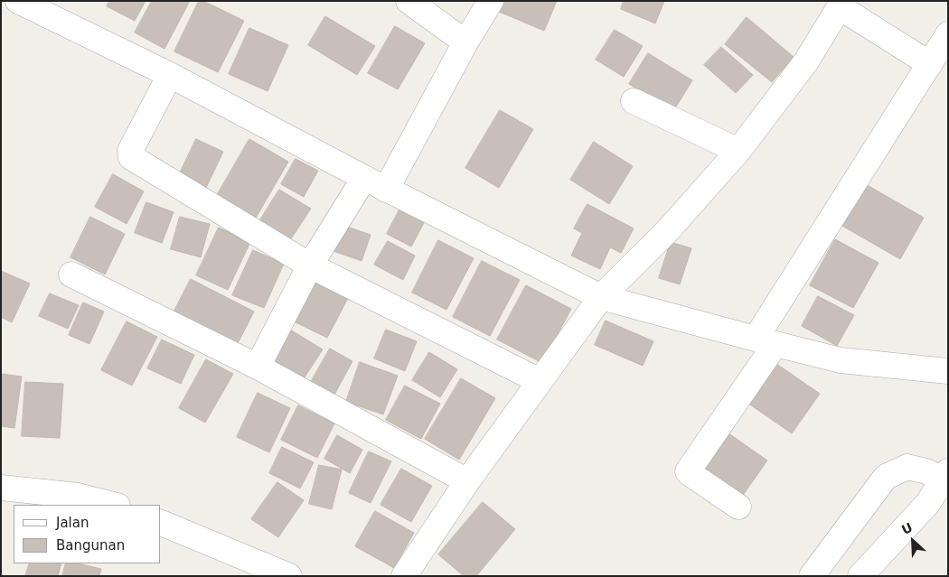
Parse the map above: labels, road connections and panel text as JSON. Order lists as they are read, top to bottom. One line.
{"legend":["Jalan","Bangunan"],"north":"top left"}
